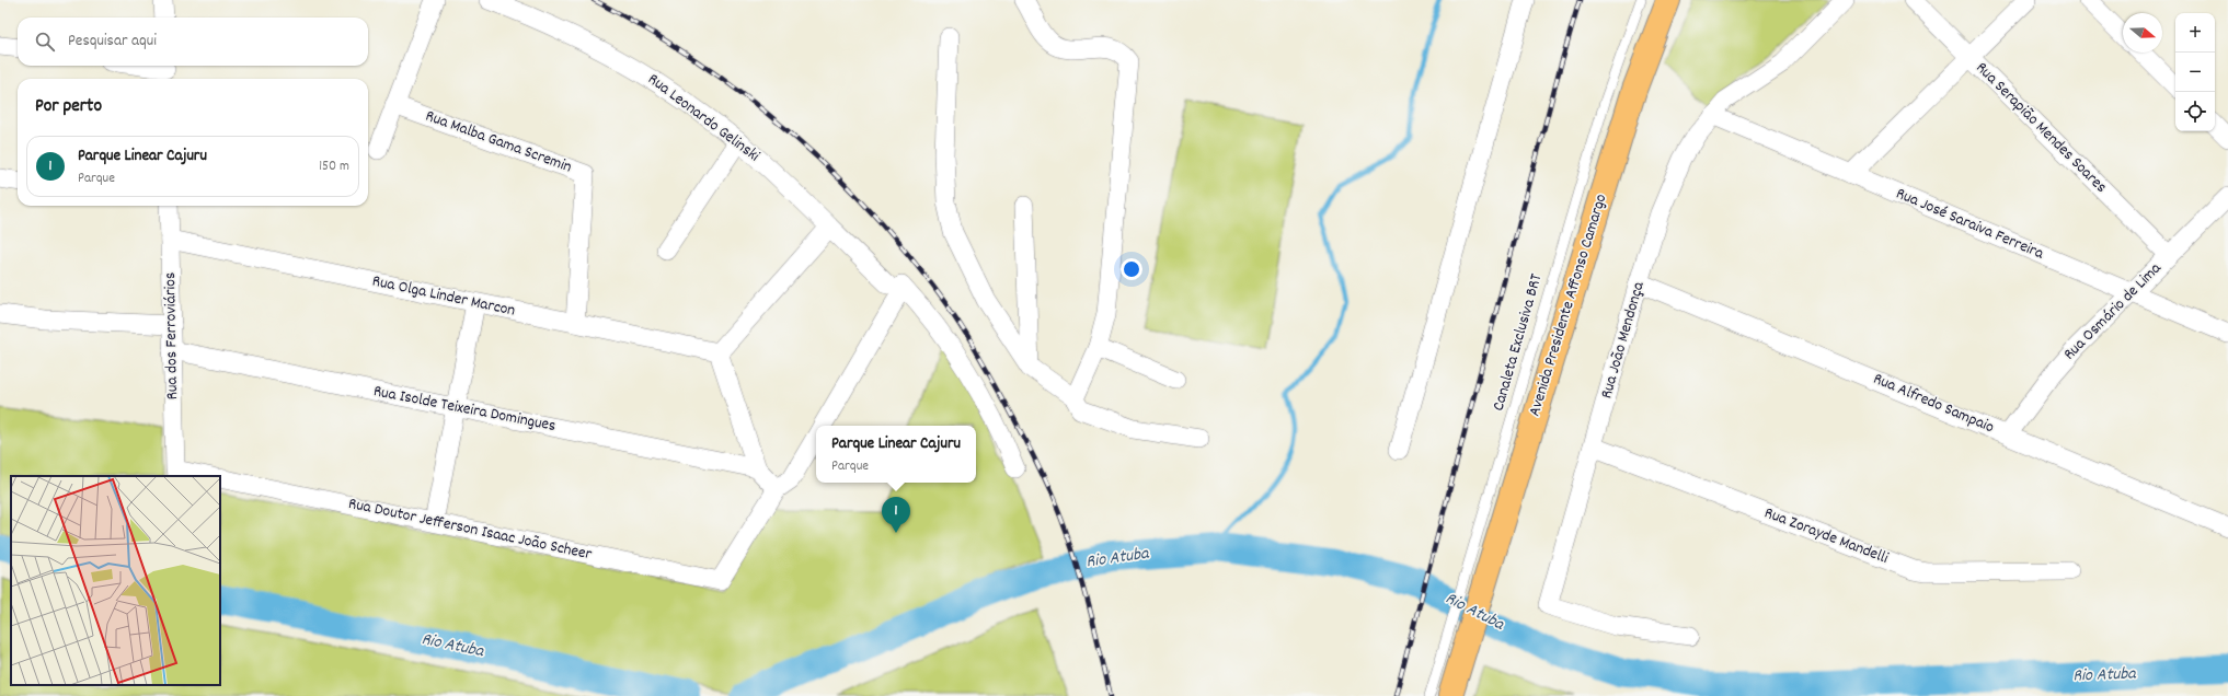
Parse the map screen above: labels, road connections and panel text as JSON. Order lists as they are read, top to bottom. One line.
{"streets":{"main road":["Avenida Presidente Affonso Camargo"],"street":["Rua Leonardo Gelinski","Rua Serapião Mendes Soares","Rua Malba Gama Scremin","Rua José Saraiva Ferreira","Rua Olga Linder Marcon","Rua Osmário de Lima","Rua dos Ferroviários","Rua João Mendonça","Rua Alfredo Sampaio","Rua Isolde Teixeira Domingues","Rua Doutor Jefferson Isaac João Scheer","Rua Zorayde Mandelli"],"lane":["Canaleta Exclusiva BRT"]},"crossings":[["Rua Serapião Mendes Soares","Rua Osmário de Lima"],["Rua Malba Gama Scremin","Rua Olga Linder Marcon"],["Rua José Saraiva Ferreira","Rua Osmário de Lima"],["Rua José Saraiva Ferreira","Rua João Mendonça"],["Rua Olga Linder Marcon","Rua dos Ferroviários"],["Avenida Presidente Affonso Camargo","Canaleta Exclusiva BRT"],["Rua Osmário de Lima","Rua Alfredo Sampaio"],["Rua dos Ferroviários","Rua Isolde Teixeira Domingues"],["Rua João Mendonça","Rua Alfredo Sampaio"],["Rua João Mendonça","Rua Zorayde Mandelli"]],"water":["Rio Atuba"],"north":"right","page":{"map_buttons":["+","−"],"search":"Pesquisar aqui","heading":"Por perto","list":[{"mark":"1","name":"Parque Linear Cajuru","note":"Parque","value":"150 m"}],"popup":["Parque Linear Cajuru","Parque"],"pins":"1"}}
